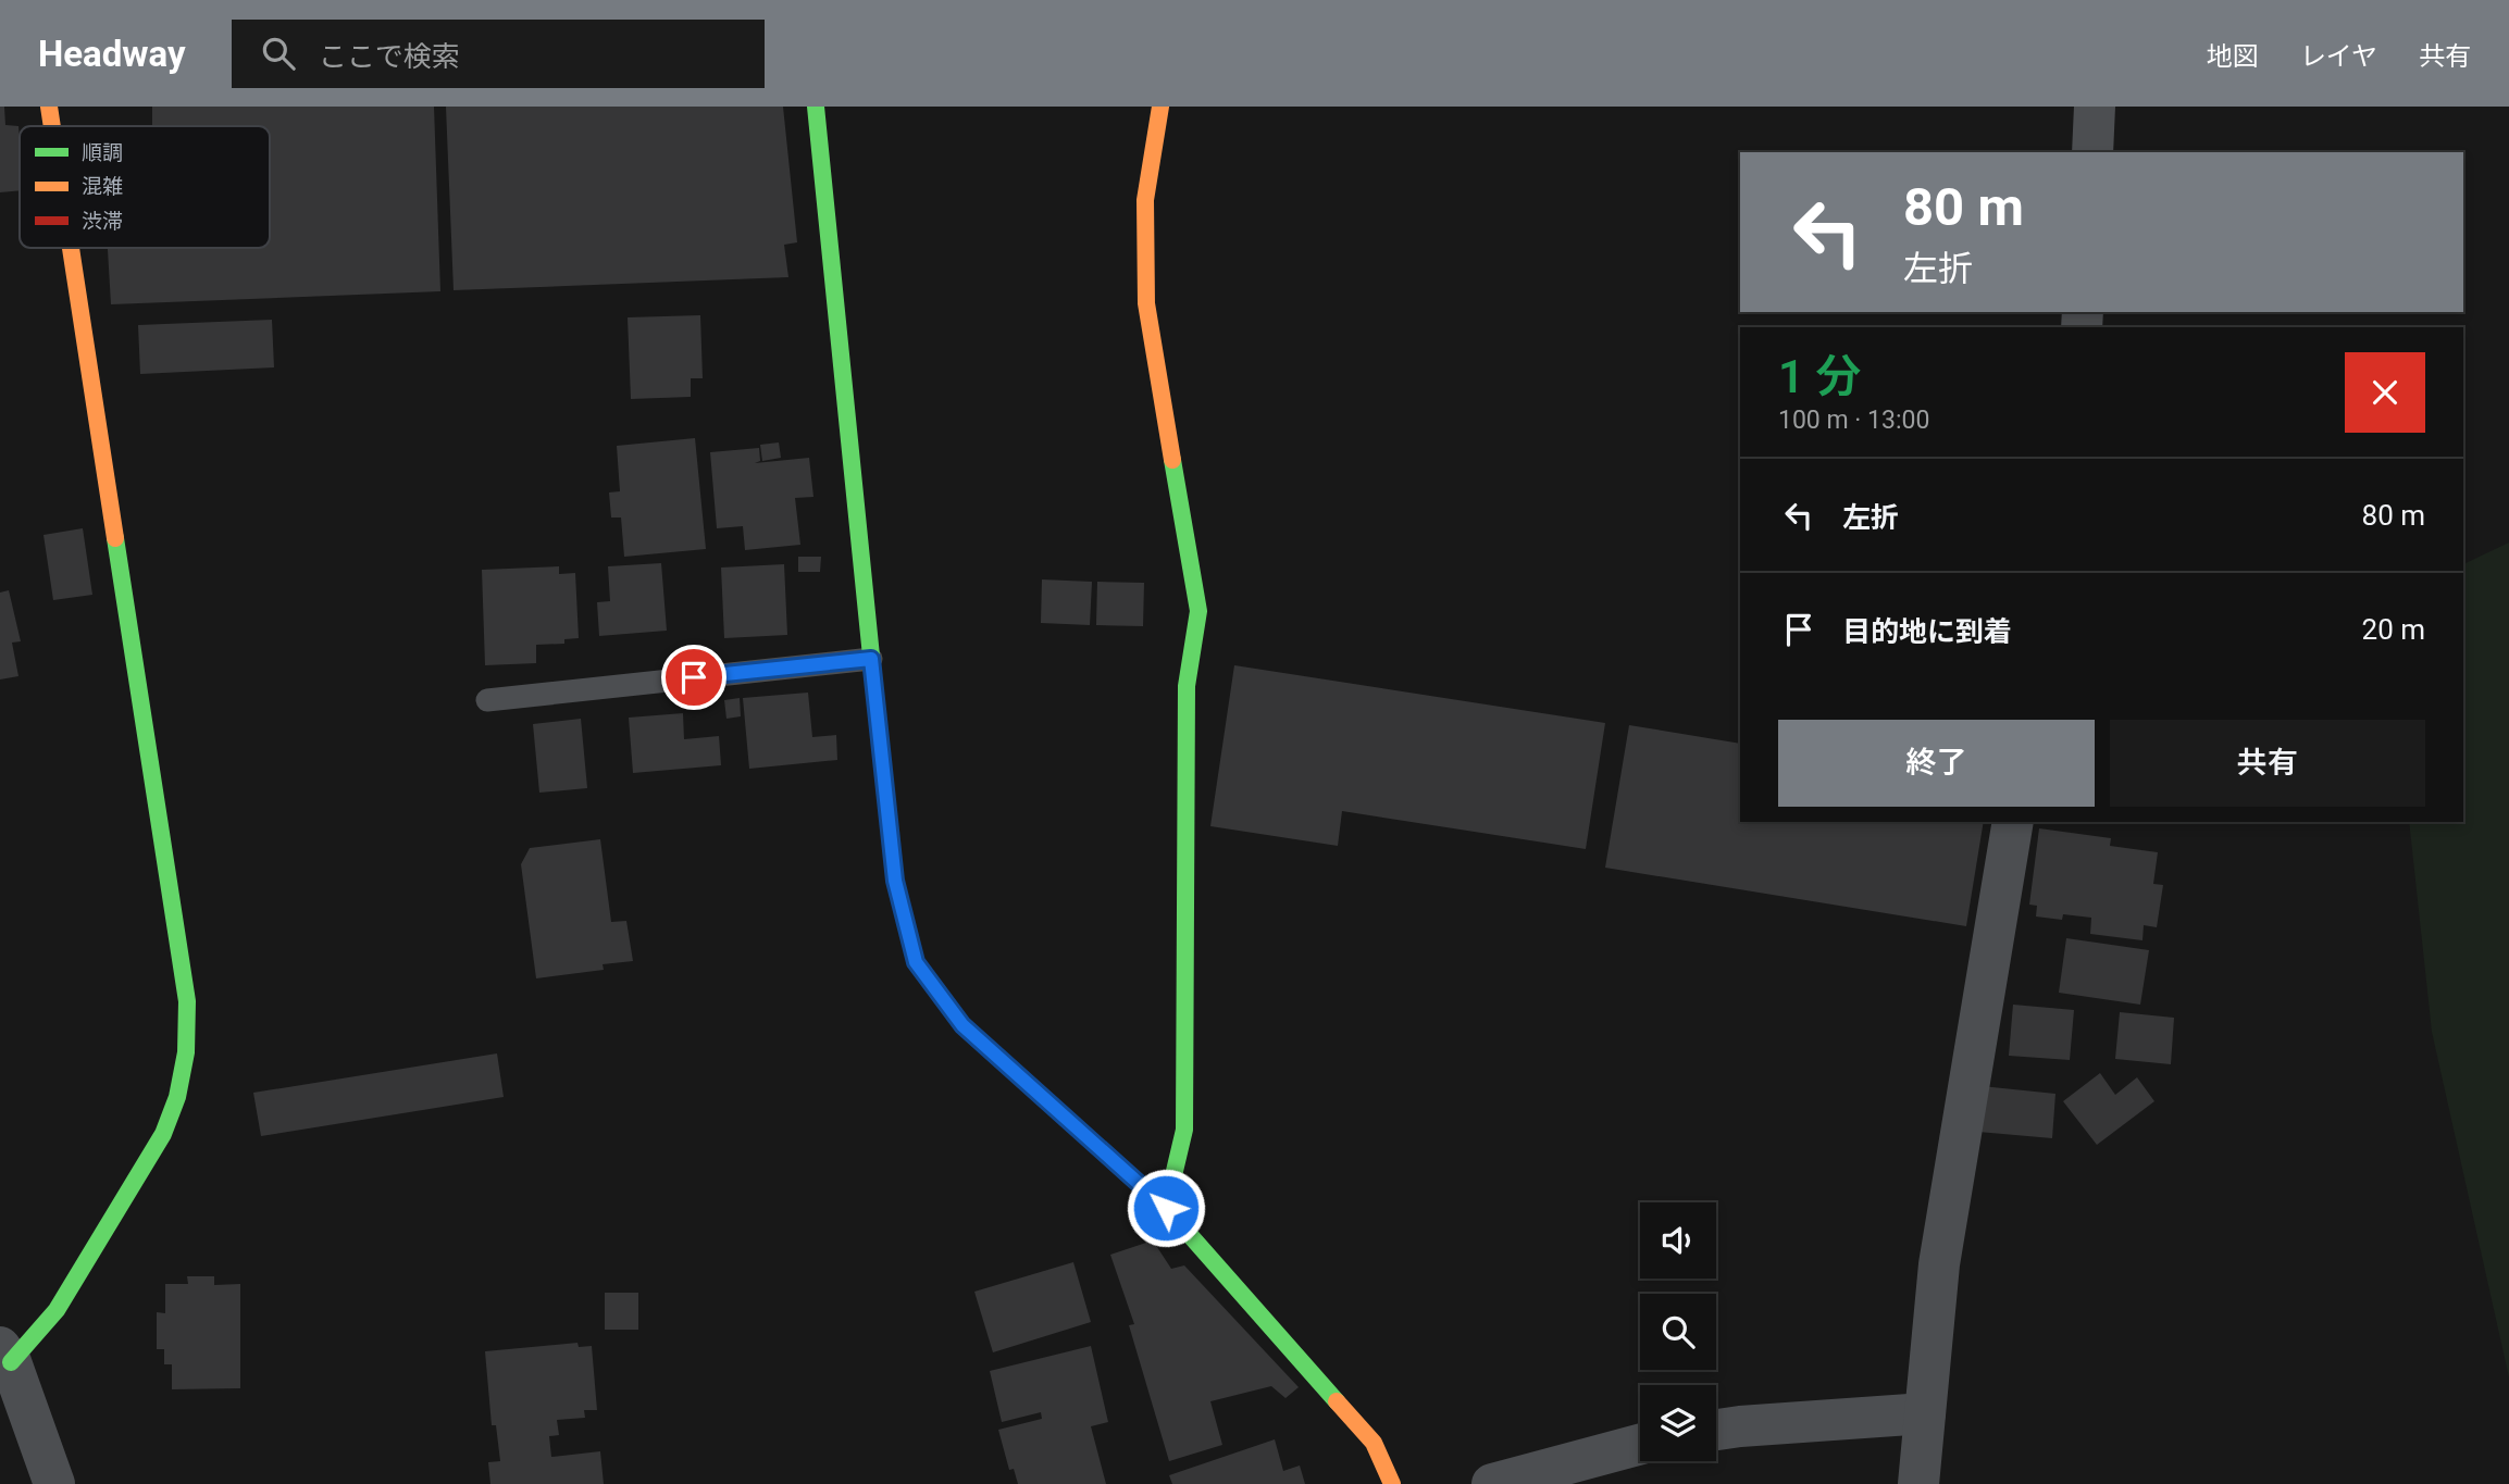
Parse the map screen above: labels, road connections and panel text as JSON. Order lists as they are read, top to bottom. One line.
{"legend":["順調","混雑","渋滞"],"page":{"header":"Headway","search":"ここで検索","nav":["地図","レイヤ","共有"],"turn":["80 m","左折"],"heading":["1 分","100 m · 13:00"],"list":[{"name":"左折","value":"80 m"},{"name":"目的地に到着","value":"20 m"}],"buttons":["終了","共有"]}}
